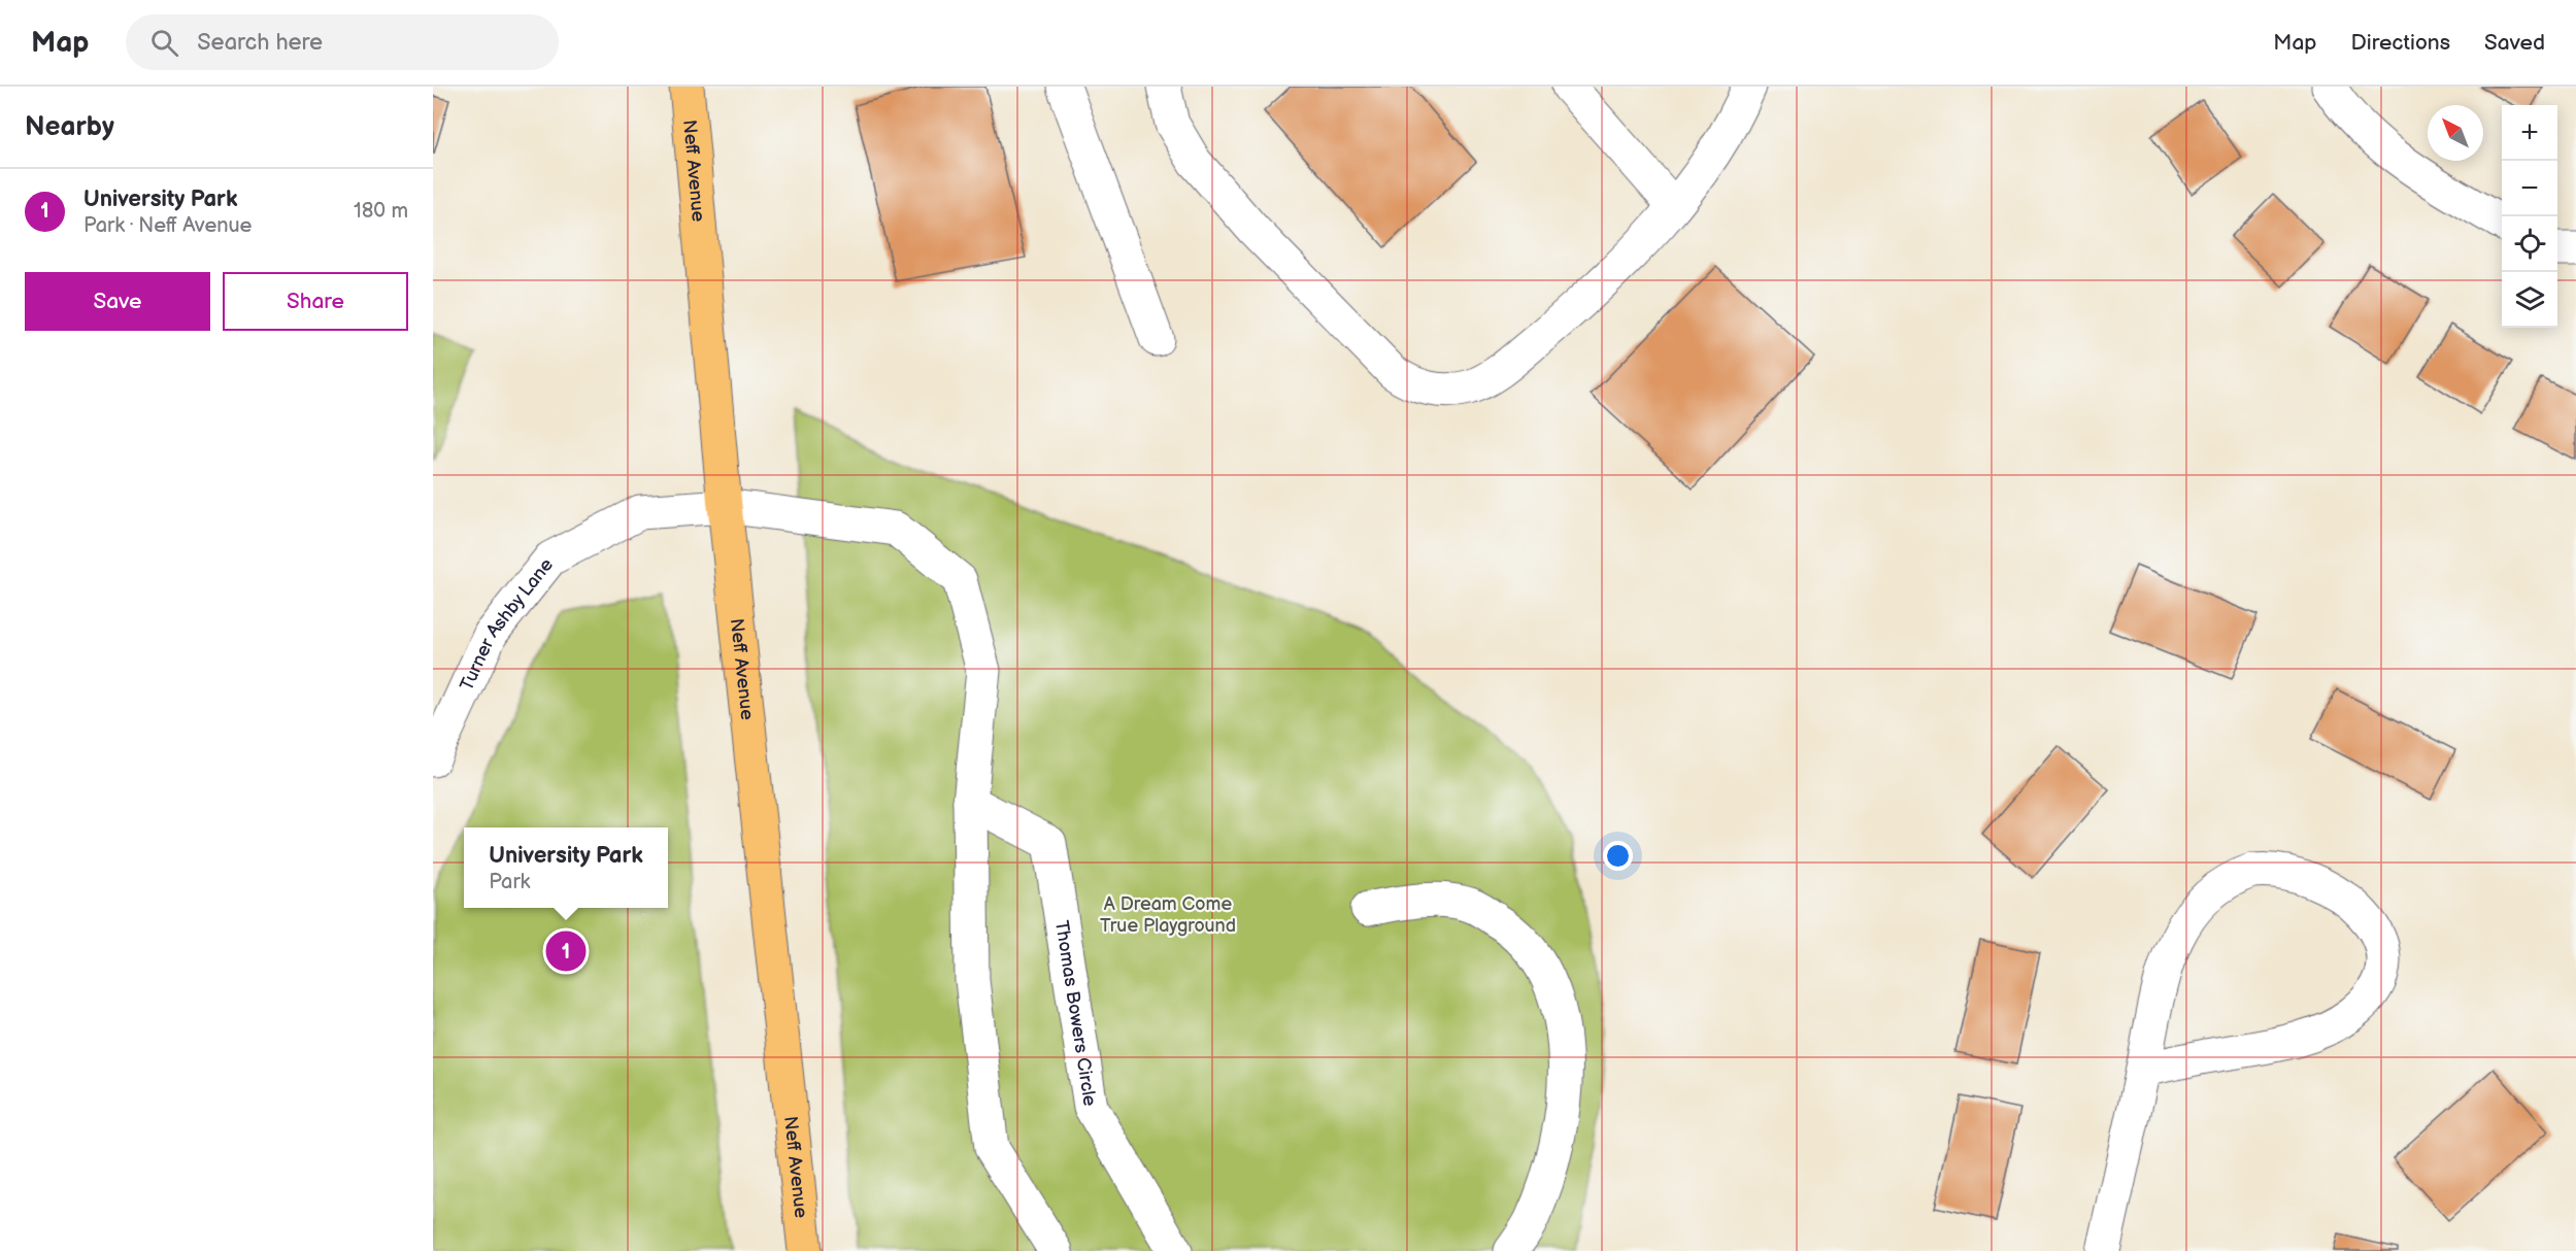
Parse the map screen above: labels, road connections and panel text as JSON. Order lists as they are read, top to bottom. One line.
{"streets":{"main road":["Neff Avenue"],"street":["Turner Ashby Lane","Thomas Bowers Circle"]},"crossings":[["Neff Avenue","Turner Ashby Lane"]],"parks":["A Dream Come True Playground"],"north":"top left","page":{"header":"Map","search":"Search here","nav":["Map","Directions","Saved"],"heading":"Nearby","map_buttons":["+","−"],"list":[{"mark":"1","name":"University Park","note":"Park · Neff Avenue","value":"180 m"}],"buttons":["Save","Share"],"popup":["University Park","Park"],"pins":"1"}}
